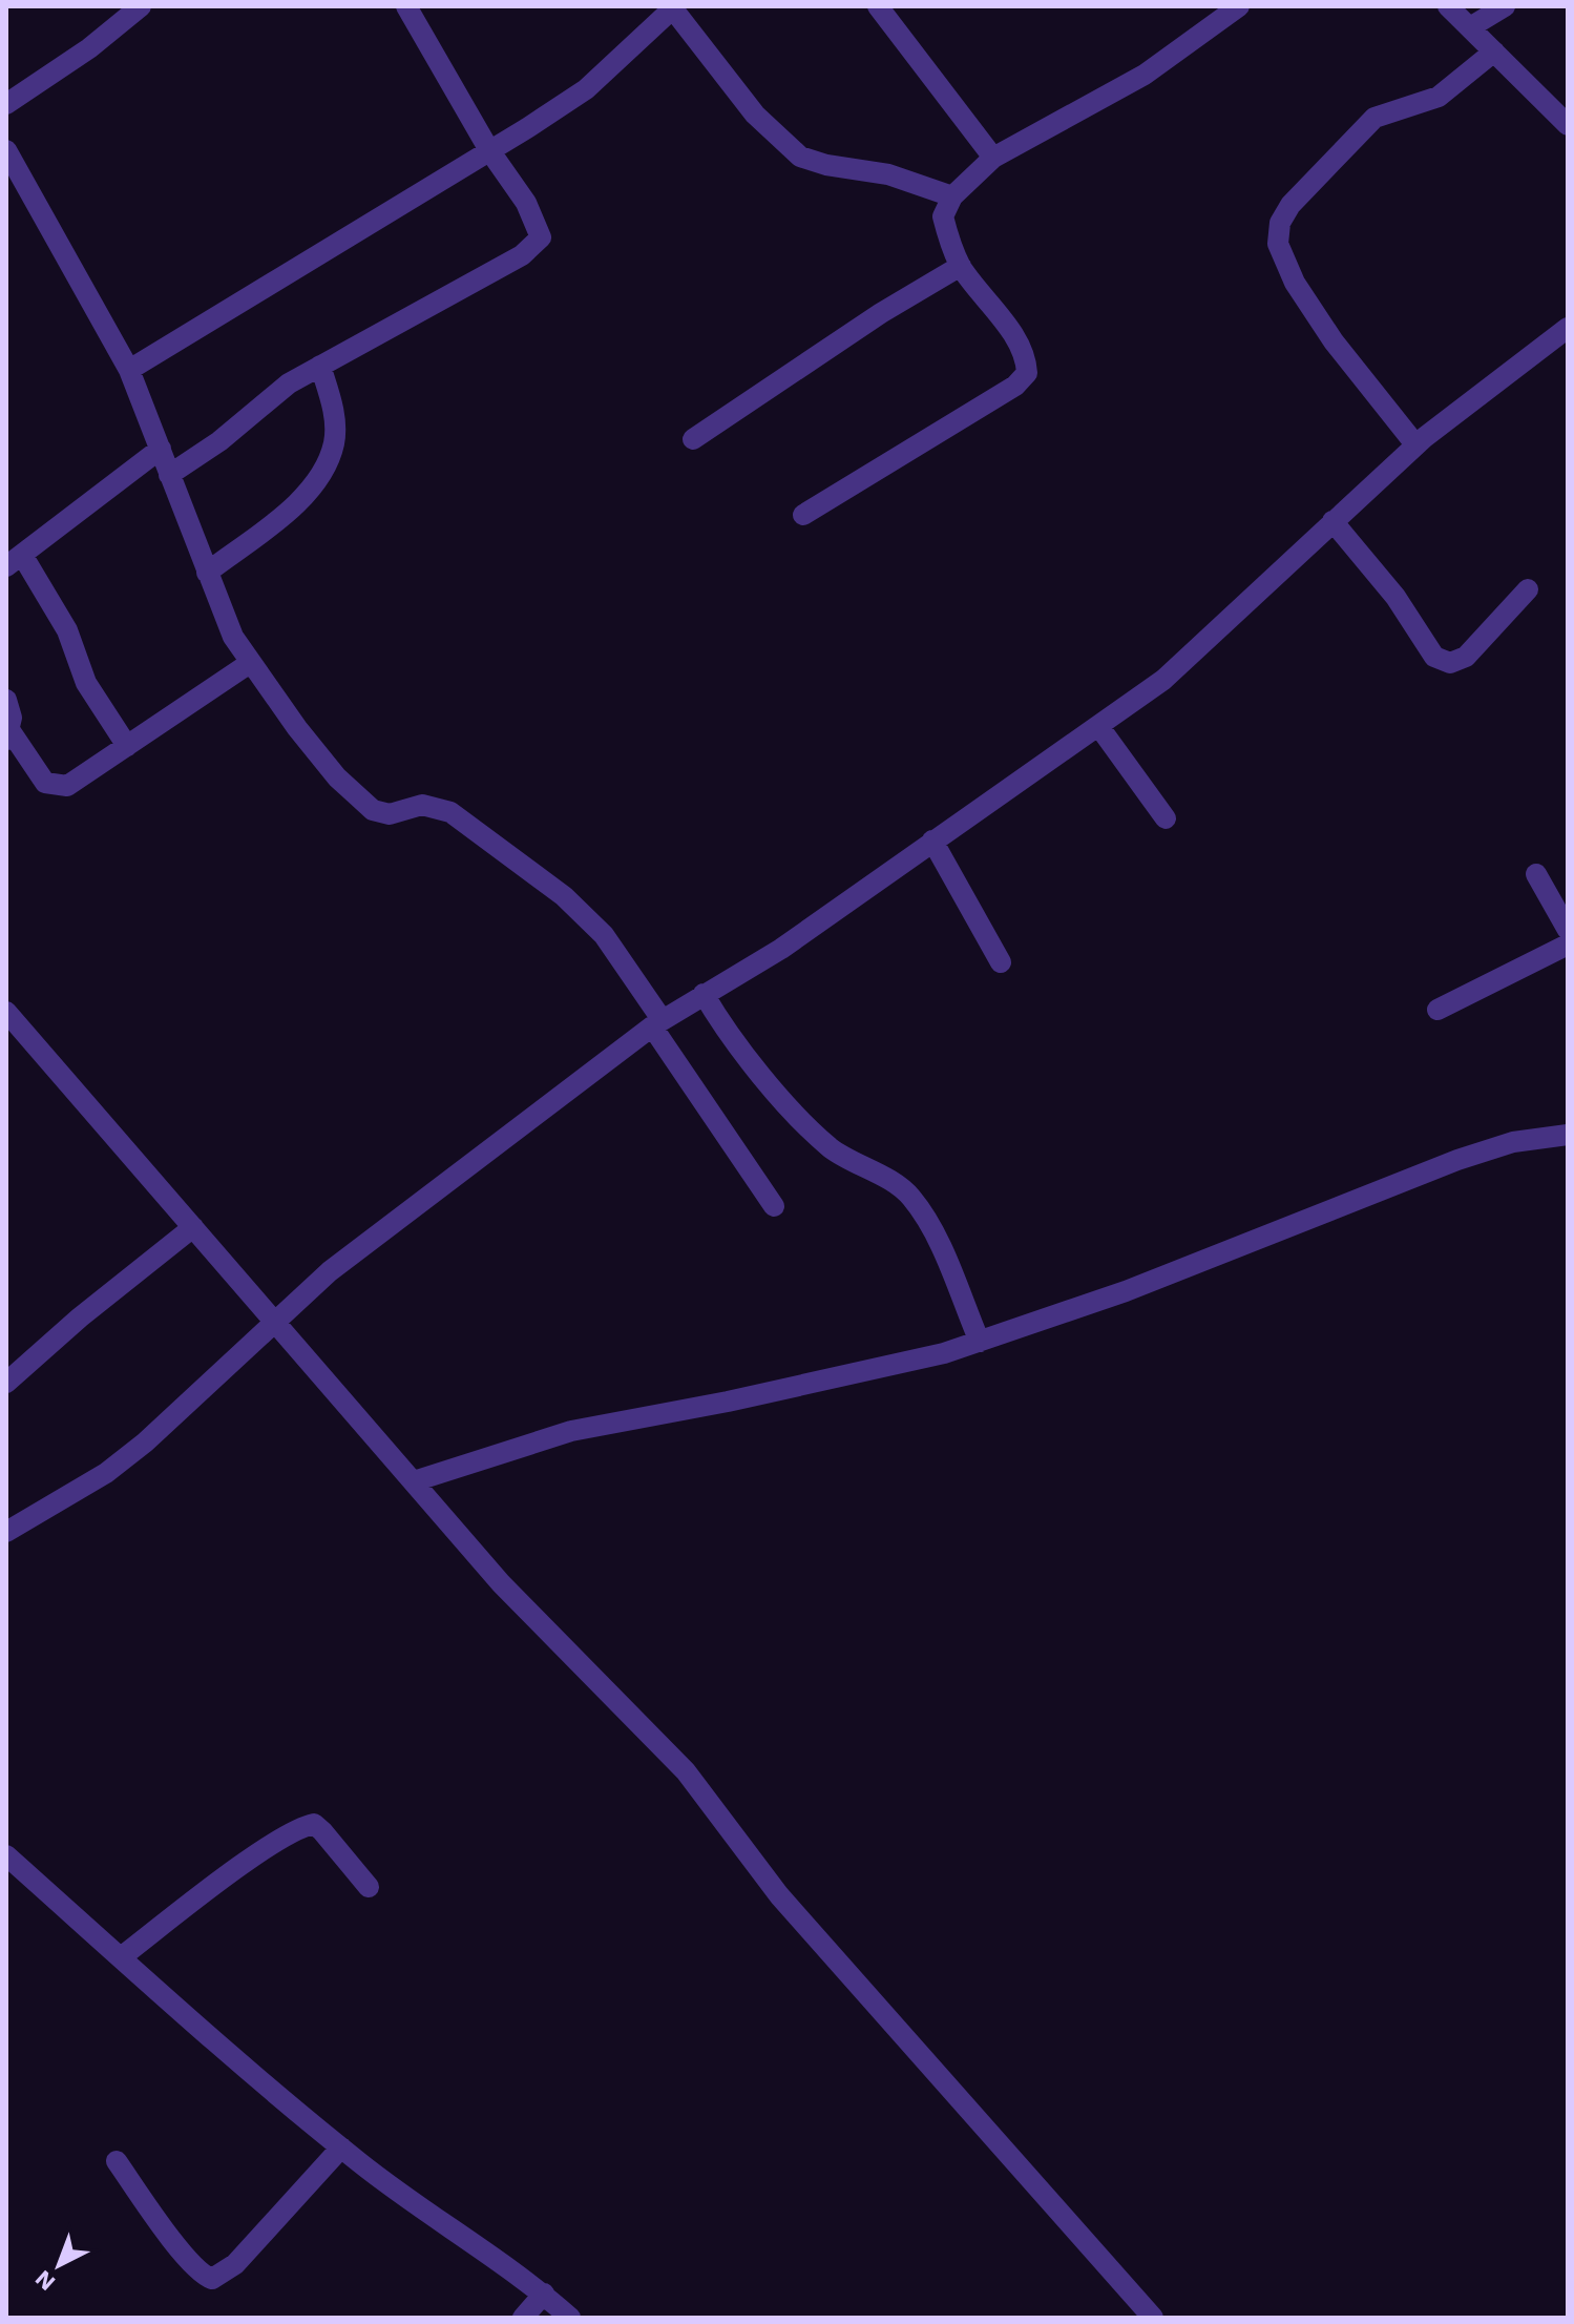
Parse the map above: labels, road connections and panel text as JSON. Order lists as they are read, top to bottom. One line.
{"north":"bottom left"}
